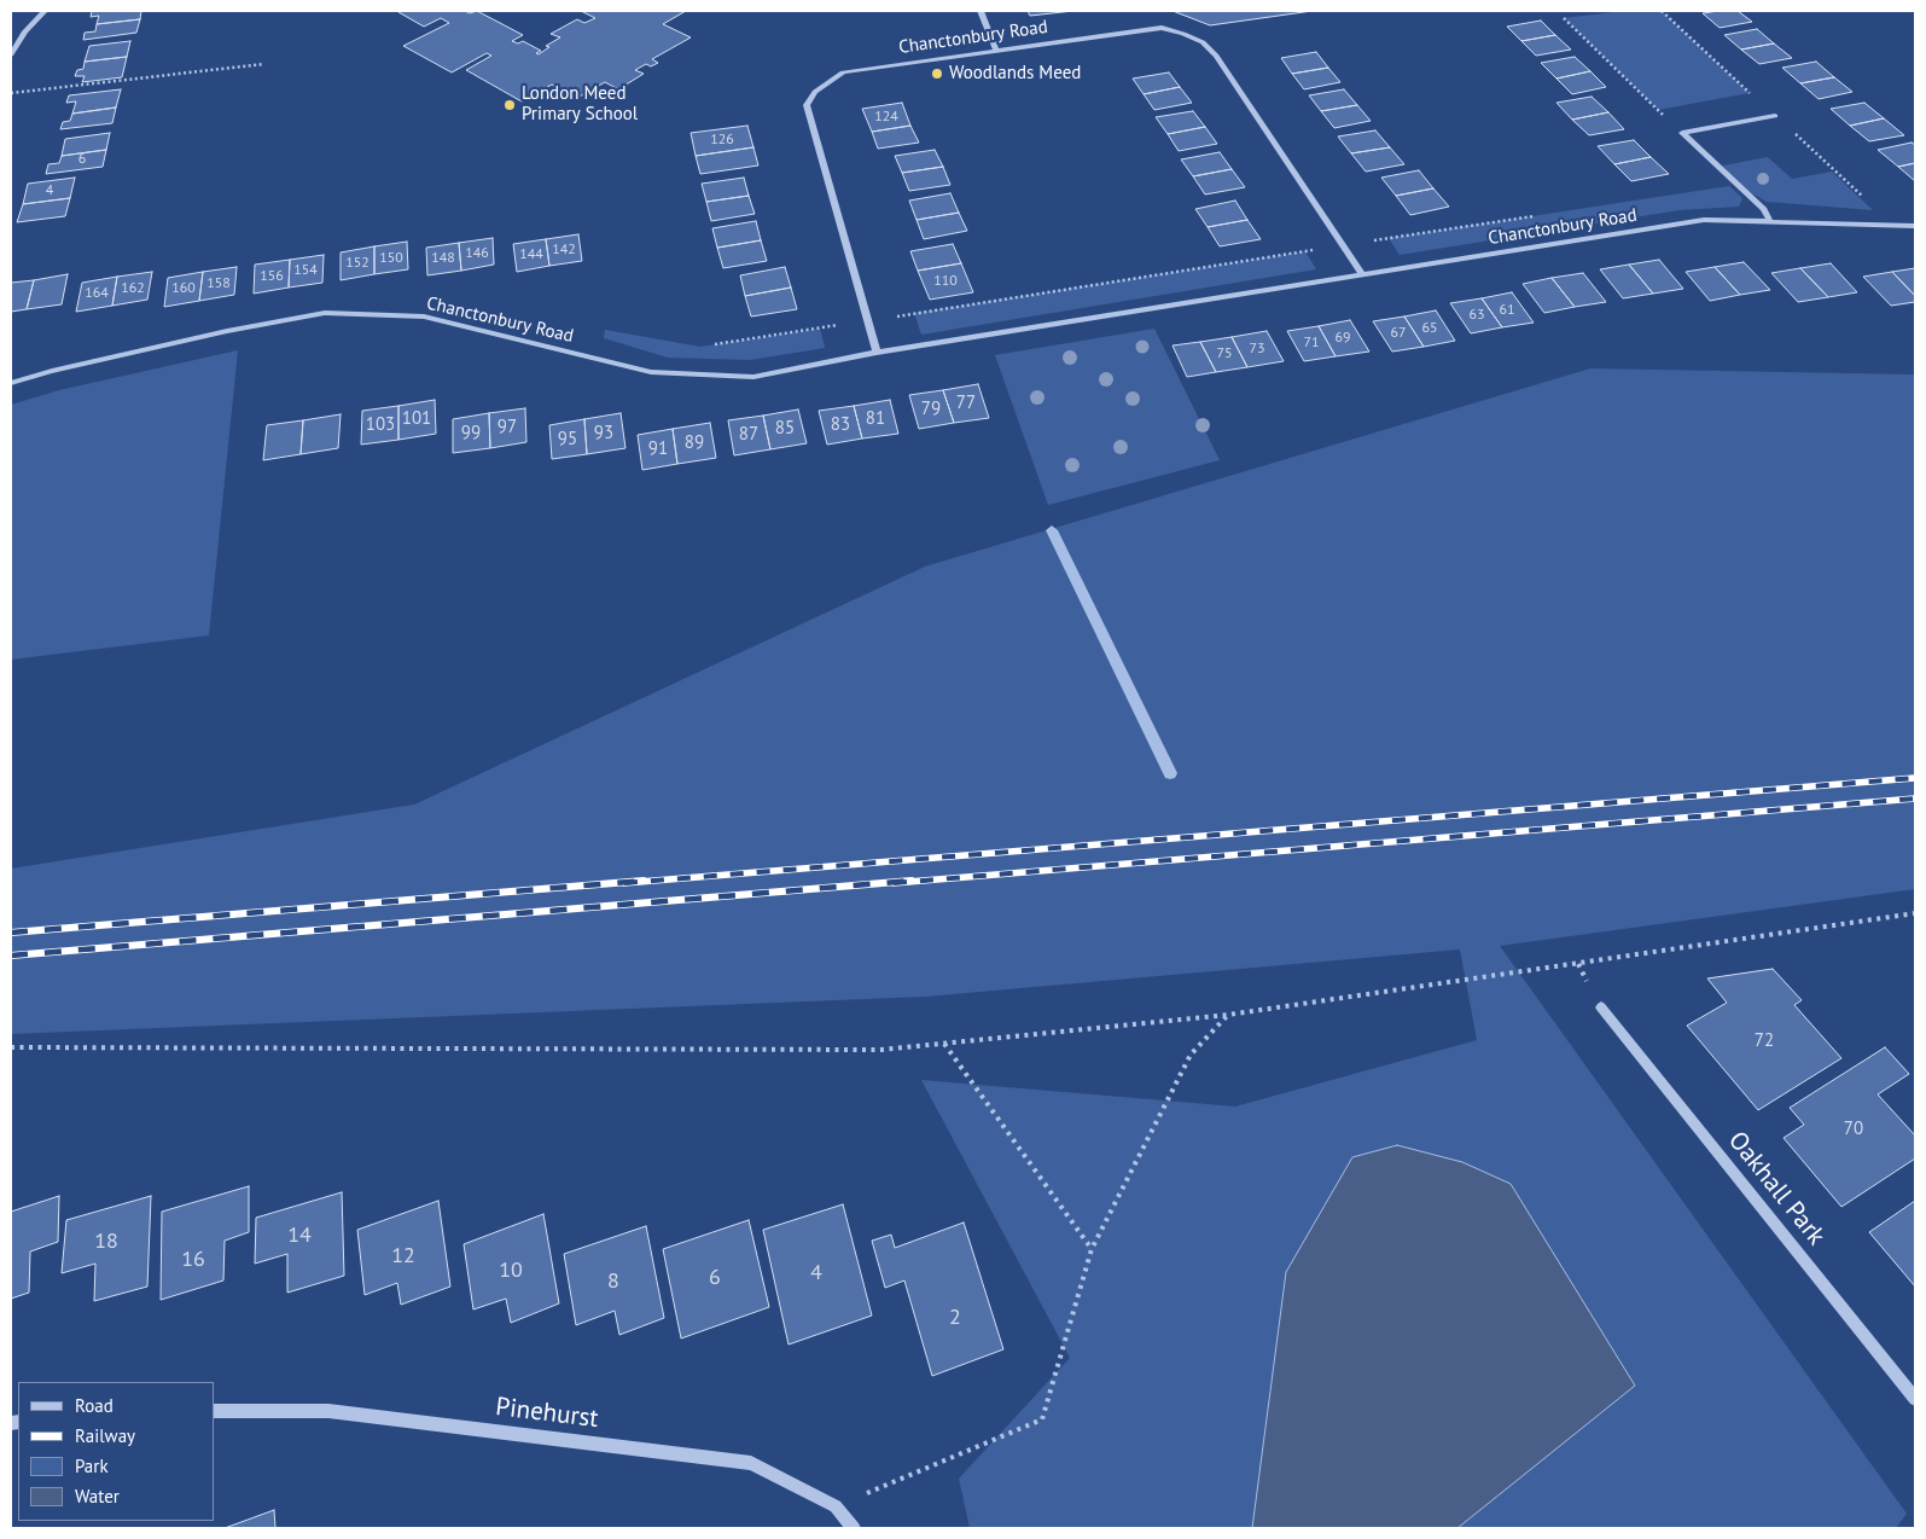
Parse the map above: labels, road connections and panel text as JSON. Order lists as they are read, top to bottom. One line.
{"streets":{"street":["Chanctonbury Road","Oakhall Park","Pinehurst"]},"places":["Woodlands Meed","London Meed Primary School"],"house_numbers":["124","126","6","4","142","146","144","150","148","152","154","156","110","158","162","160","164","61","63","65","67","69","71","73","75","77","79","101","81","103","83","97","85","99","93","87","95","89","91","72","70","14","18","12","16","10","4","6","8","2"],"legend":["Road","Railway","Park","Water"]}
